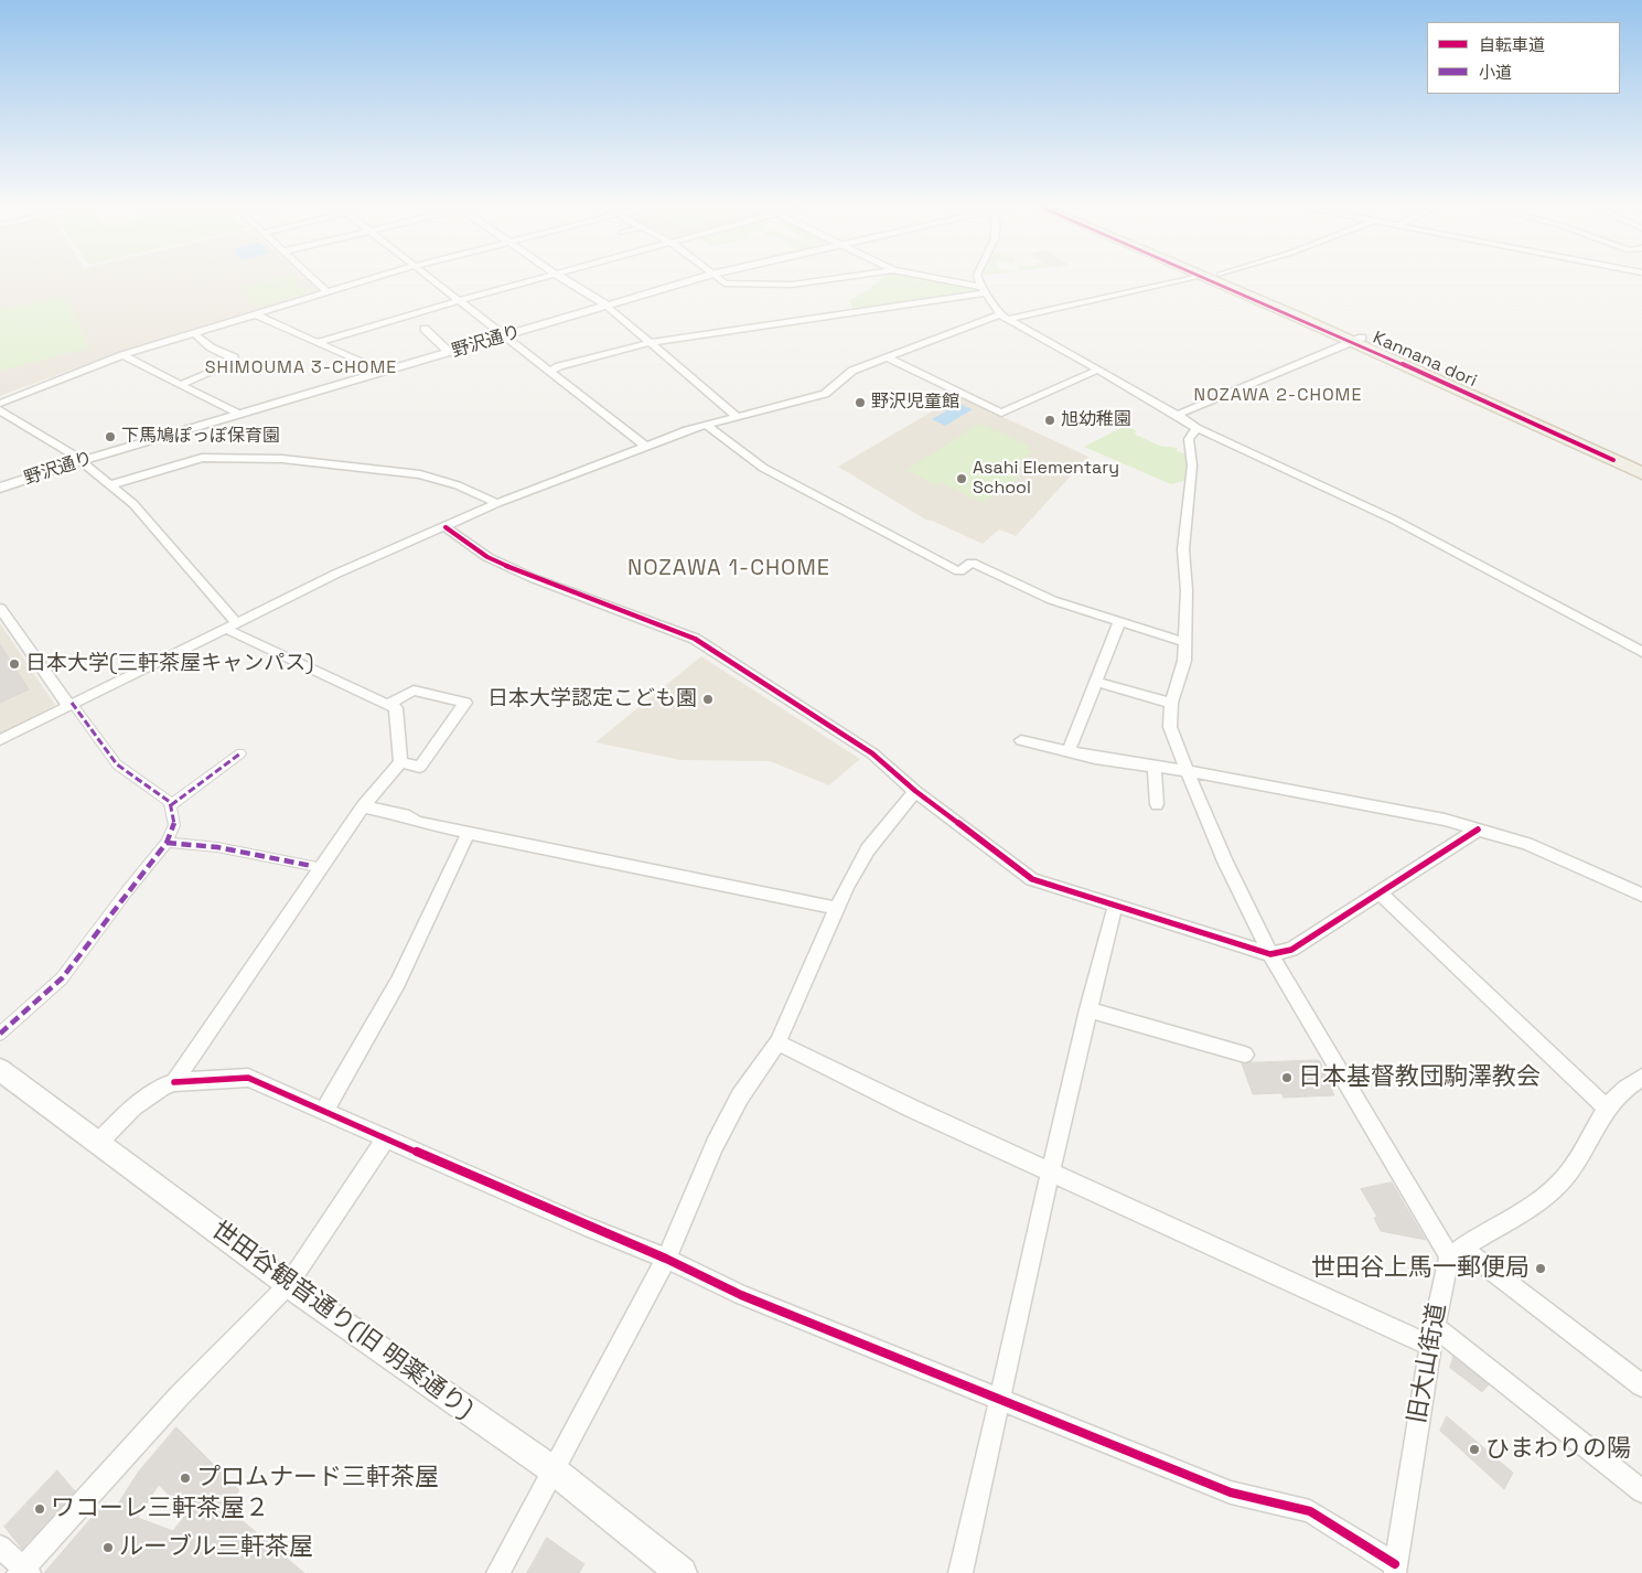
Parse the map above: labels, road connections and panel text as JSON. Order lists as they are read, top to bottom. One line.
{"streets":{"main road":["Kannana dori"],"street":["野沢通り","世田谷観音通り(旧 明薬通り)","旧大山街道"]},"districts":["SHIMOUMA 3-CHOME","NOZAWA 2-CHOME","NOZAWA 1-CHOME"],"places":["野沢児童館","旭幼稚園","下馬鳩ぽっぽ保育園","Asahi Elementary School","日本大学(三軒茶屋キャンパス)","日本大学認定こども園","日本基督教団駒澤教会","世田谷上馬一郵便局","ひまわりの陽","プロムナード三軒茶屋","ワコーレ三軒茶屋２","ルーブル三軒茶屋"],"legend":["自転車道","小道"]}
